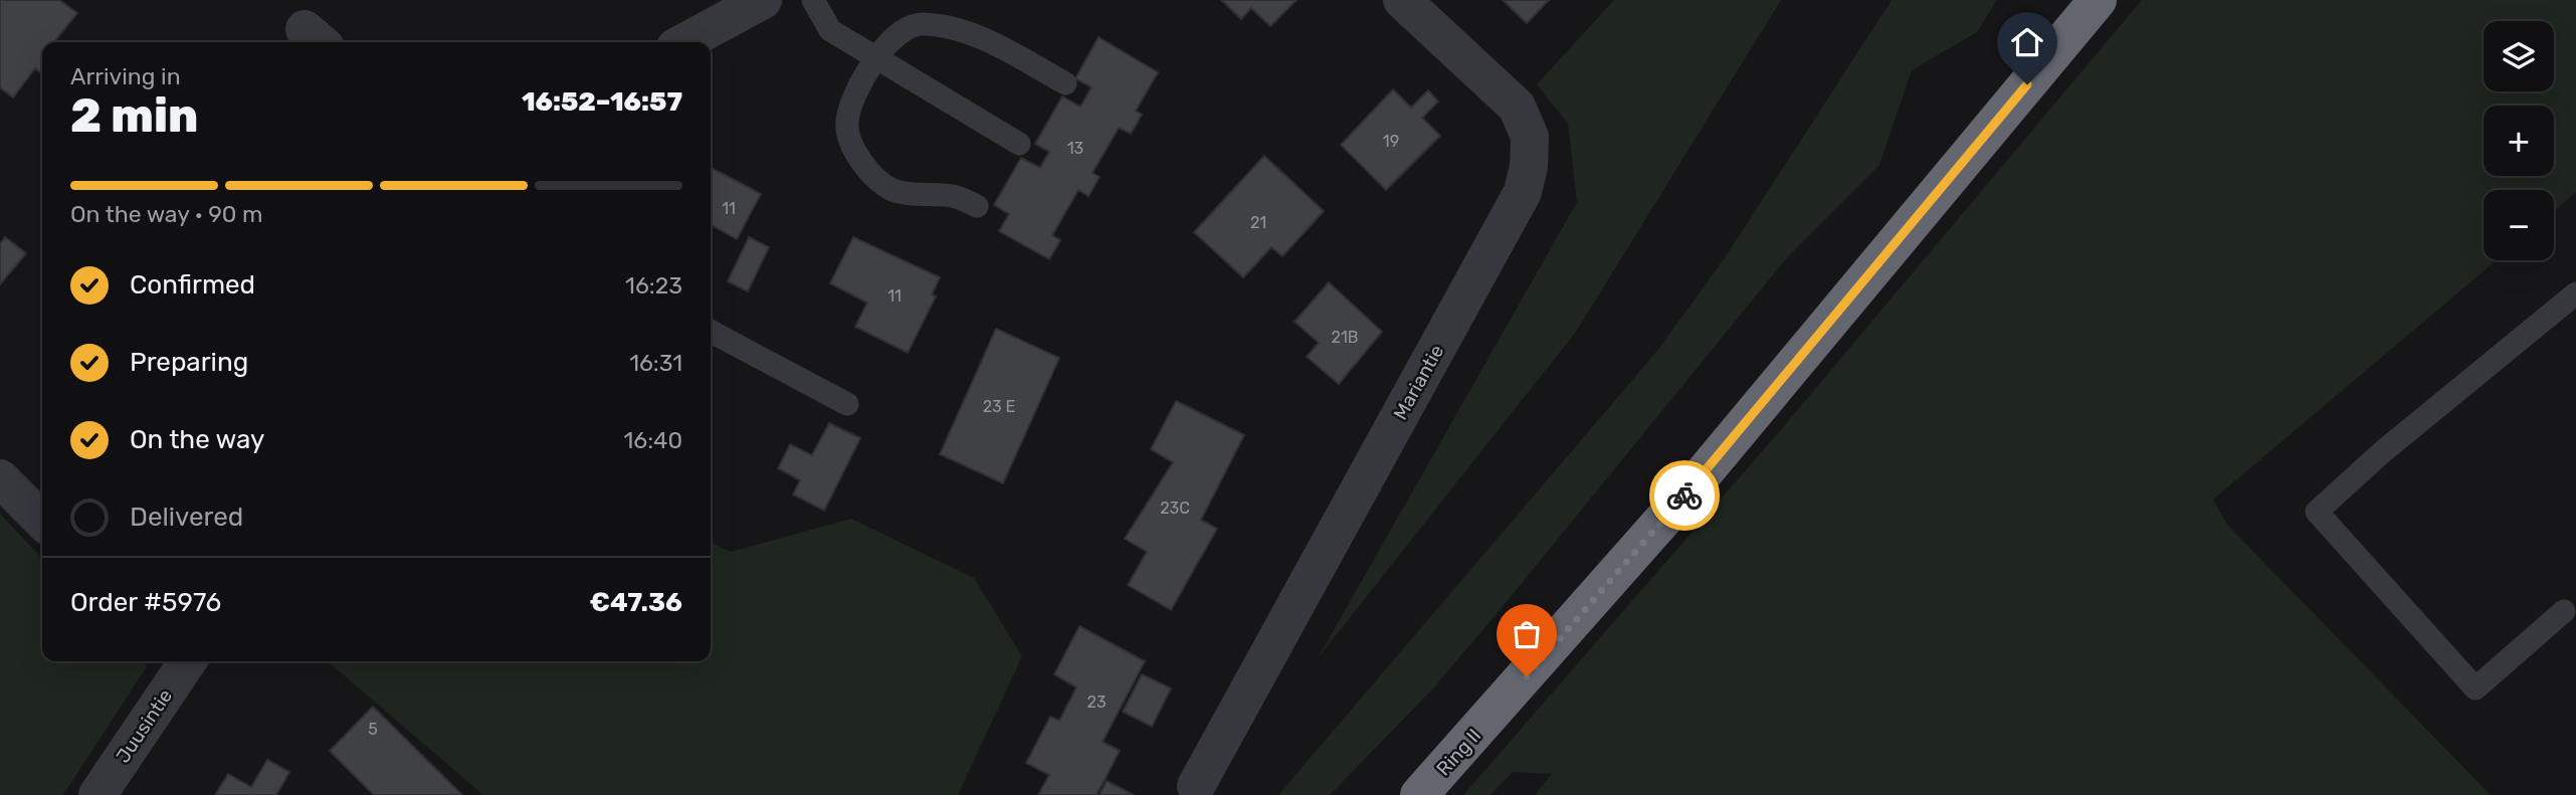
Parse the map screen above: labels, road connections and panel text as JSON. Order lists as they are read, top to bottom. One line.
{"streets":{"highway":["Ring II"],"street":["Mariantie","Juusintie"]},"house_numbers":["19","13","11","21","11","21B","23 E","23C","23","5"],"page":{"map_buttons":["+","−"],"heading":["2 min","Arriving in","16:52–16:57"],"panel":["Order #5976","€47.36"],"bar":"On the way · 90 m","list":[["Confirmed","16:23"],["Preparing","16:31"],["On the way","16:40"],"Delivered"]}}
